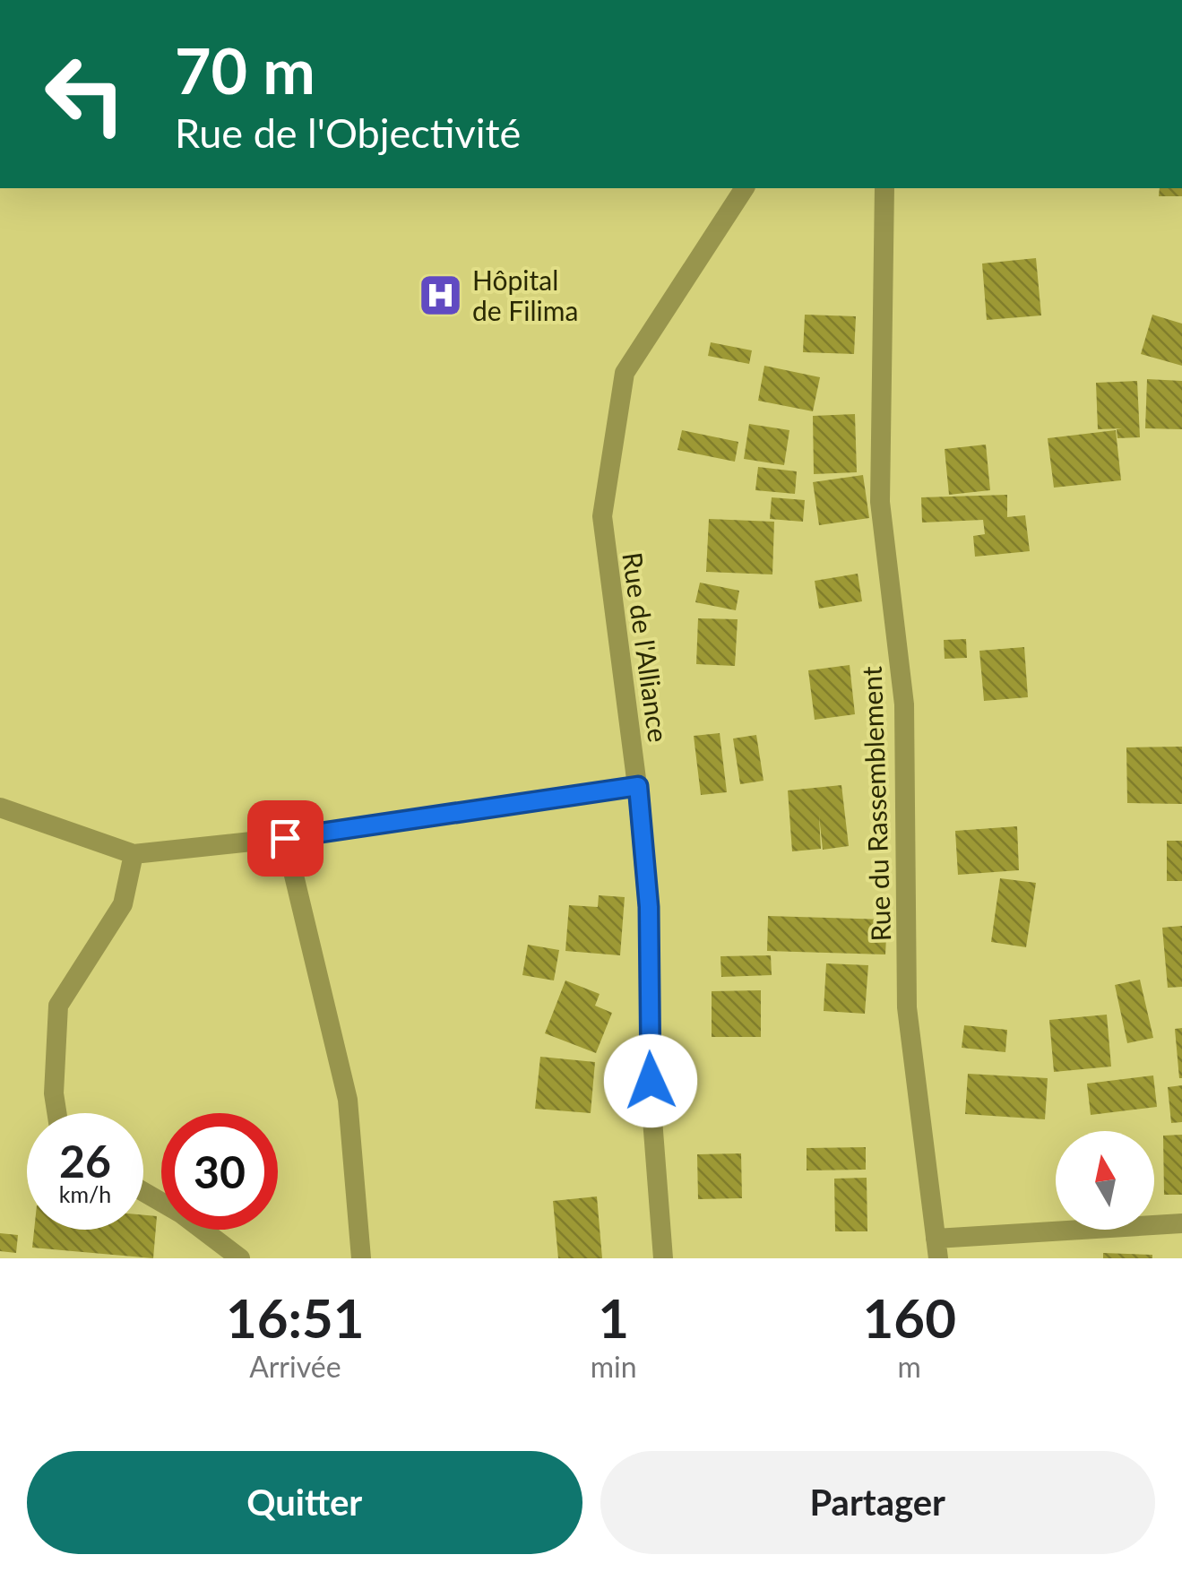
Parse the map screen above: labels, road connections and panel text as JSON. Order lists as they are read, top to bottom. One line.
{"streets":{"street":["Rue de l'Alliance","Rue du Rassemblement"]},"places":{"hospital":["Hôpital de Filima"]},"north":"top","page":{"turn":["70 m","Rue de l'Objectivité"],"speed":"26 km/h","limit":"30","eta":["16:51","Arrivée","1","min","160","m"],"buttons":["Quitter","Partager"]}}
